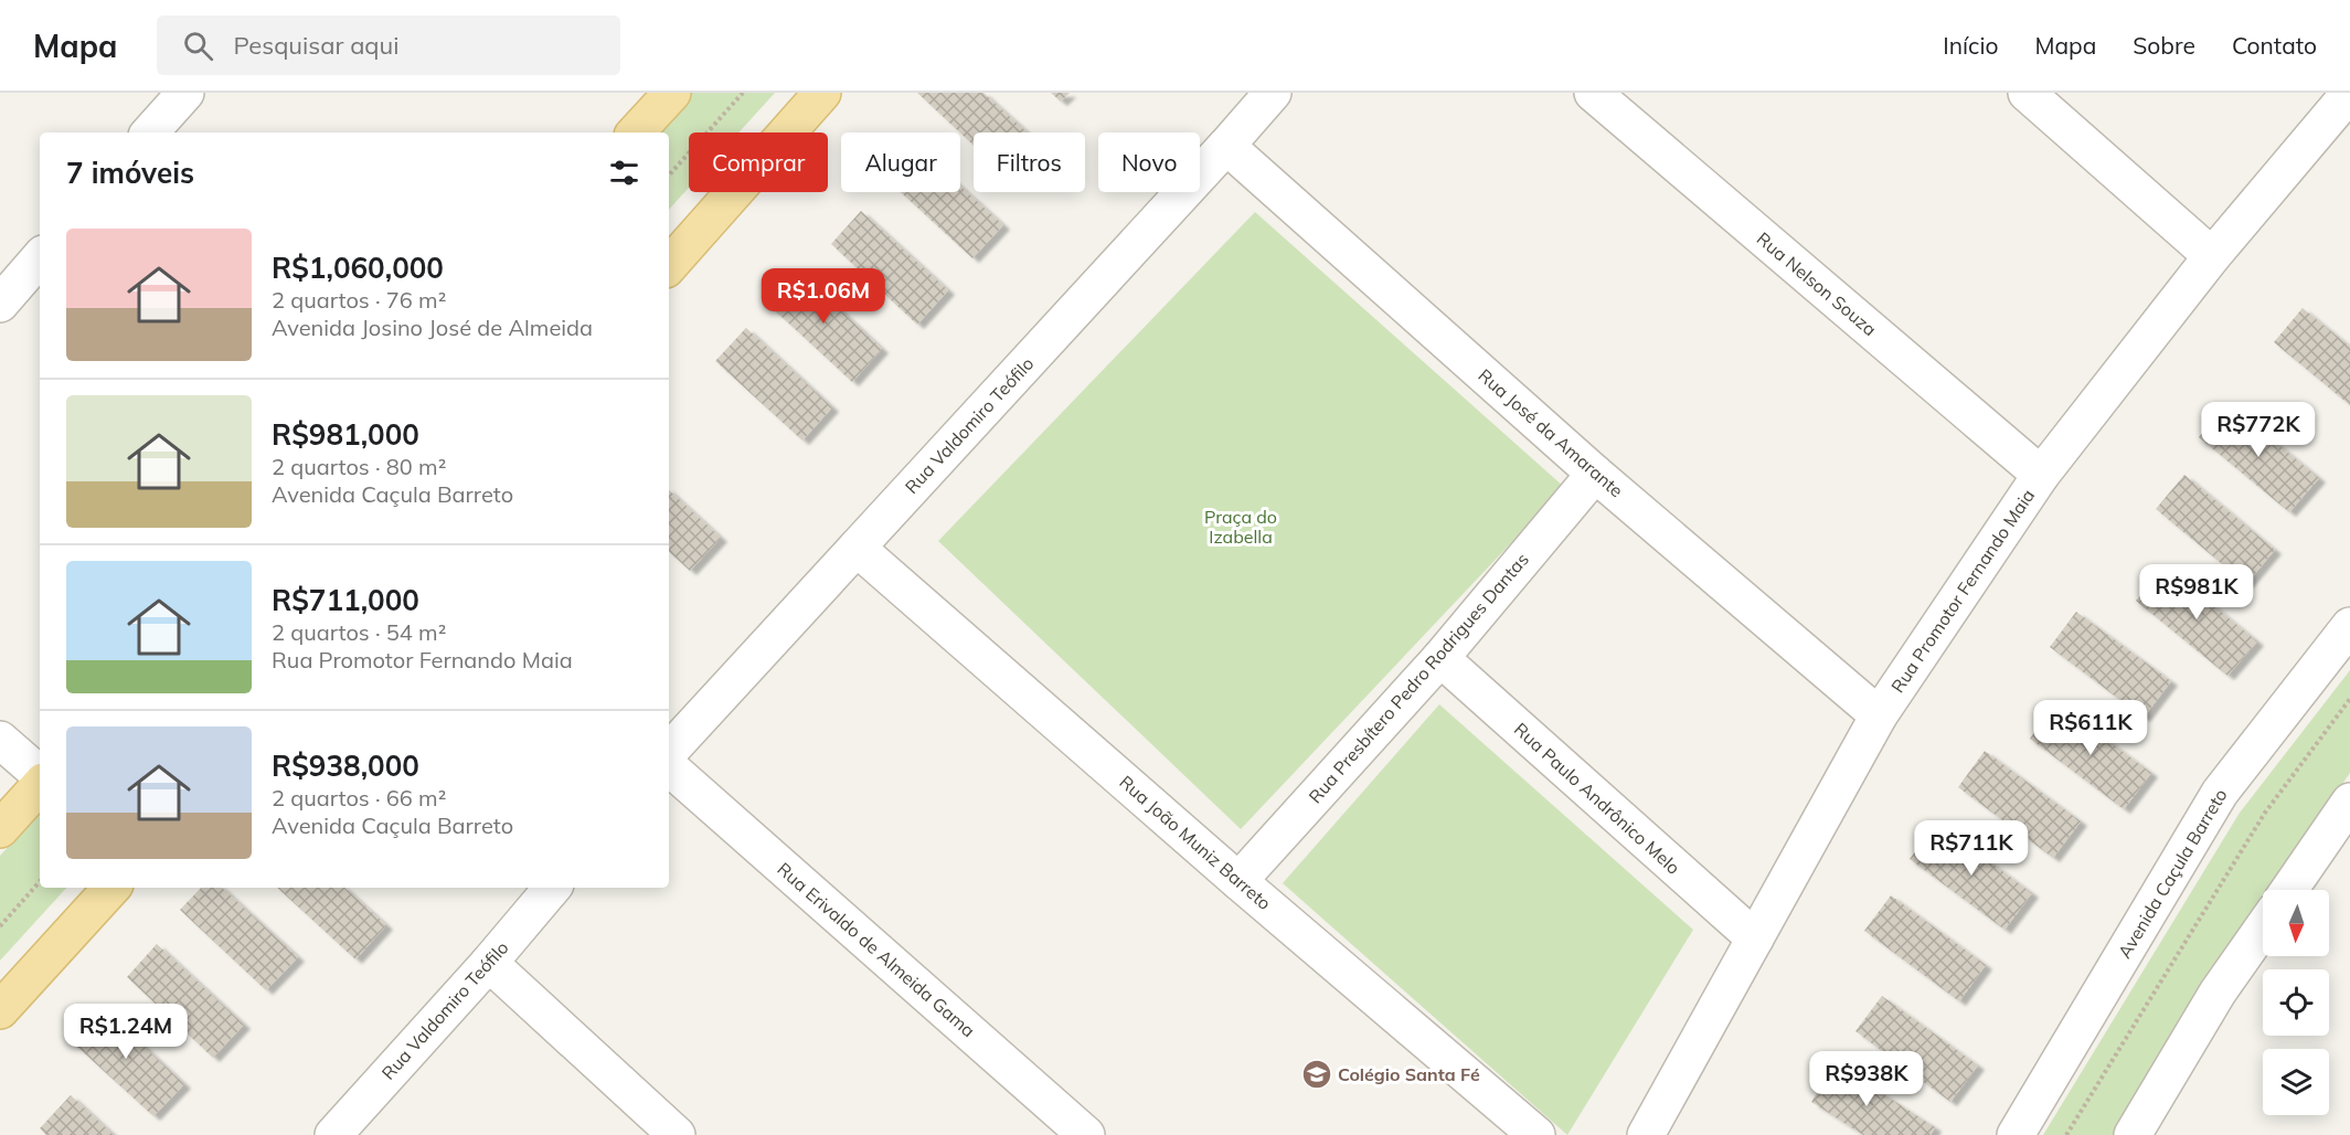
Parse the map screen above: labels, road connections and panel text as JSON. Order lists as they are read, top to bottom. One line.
{"streets":{"street":["Rua Nelson Souza","Rua Valdomiro Teófilo","Rua José da Amarante","Rua Promotor Fernando Maia","Rua Presbítero Pedro Rodrigues Dantas","Rua Paulo Andrônico Melo","Rua João Muniz Barreto","Avenida Caçula Barreto","Rua Erivaldo de Almeida Gama"]},"crossings":[["Rua Nelson Souza","Rua Promotor Fernando Maia"],["Rua Valdomiro Teófilo","Rua José da Amarante"],["Rua Valdomiro Teófilo","Rua João Muniz Barreto"],["Rua José da Amarante","Rua Promotor Fernando Maia"],["Rua José da Amarante","Rua Presbítero Pedro Rodrigues Dantas"],["Rua Promotor Fernando Maia","Rua Paulo Andrônico Melo"],["Rua Presbítero Pedro Rodrigues Dantas","Rua Paulo Andrônico Melo"],["Rua Presbítero Pedro Rodrigues Dantas","Rua João Muniz Barreto"]],"parks":["Praça do Izabella"],"places":{"school or university":["Colégio Santa Fé"]},"north":"bottom","page":{"header":"Mapa","search":"Pesquisar aqui","nav":["Início","Mapa","Sobre","Contato"],"chip":["Comprar","Alugar","Filtros","Novo"],"heading":"7 imóveis","list":[{"name":"R$1,060,000","note":"2 quartos · 76 m² · Avenida Josino José de Almeida"},{"name":"R$981,000","note":"2 quartos · 80 m² · Avenida Caçula Barreto"},{"name":"R$711,000","note":"2 quartos · 54 m² · Rua Promotor Fernando Maia"},{"name":"R$938,000","note":"2 quartos · 66 m² · Avenida Caçula Barreto"}],"price":["R$1.06M","R$772K","R$981K","R$611K","R$711K","R$1.24M","R$938K"]}}
